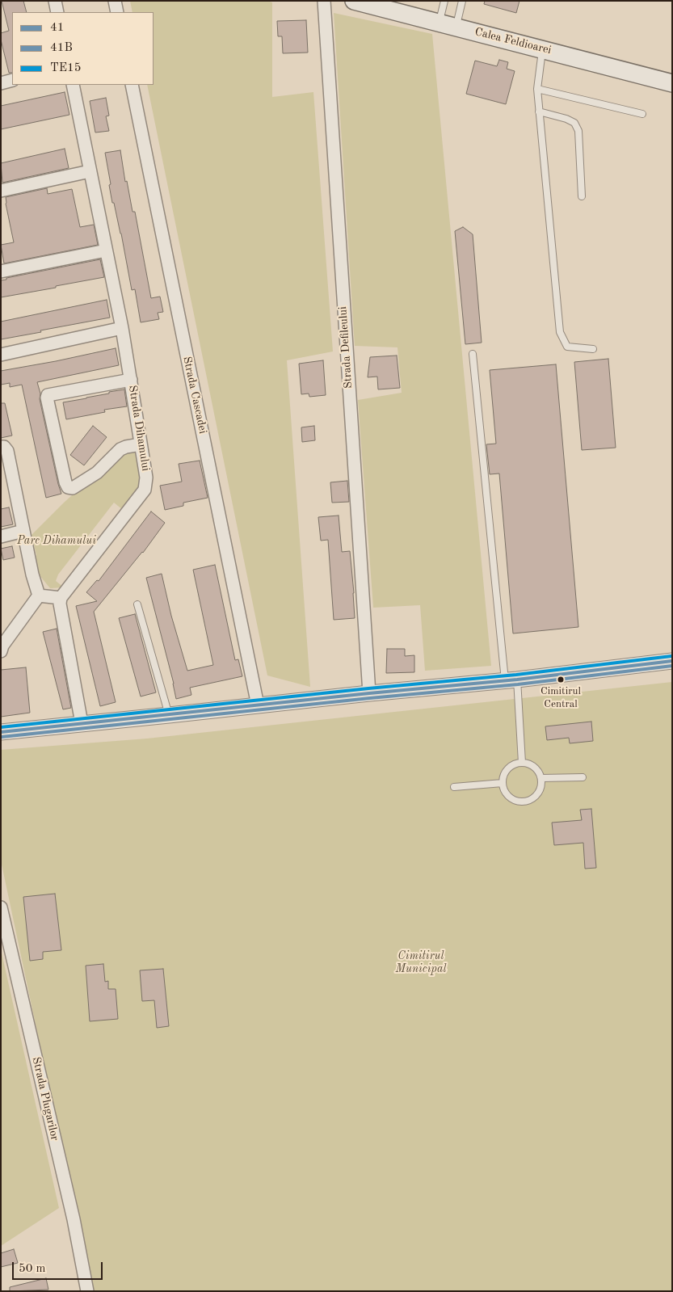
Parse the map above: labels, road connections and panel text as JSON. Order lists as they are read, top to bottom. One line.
{"streets":{"main road":["Calea Feldioarei"],"street":["Strada Defileului","Strada Cascadei","Strada Dihamului","Strada Plugarilor"]},"parks":["Parc Dihamului","Cimitirul Municipal"],"places":["Cimitirul Central"],"lines":["transit line TE15","transit line 41","transit line 41B"],"legend":["41","41B","TE15"],"scale_bar":"50 m"}
